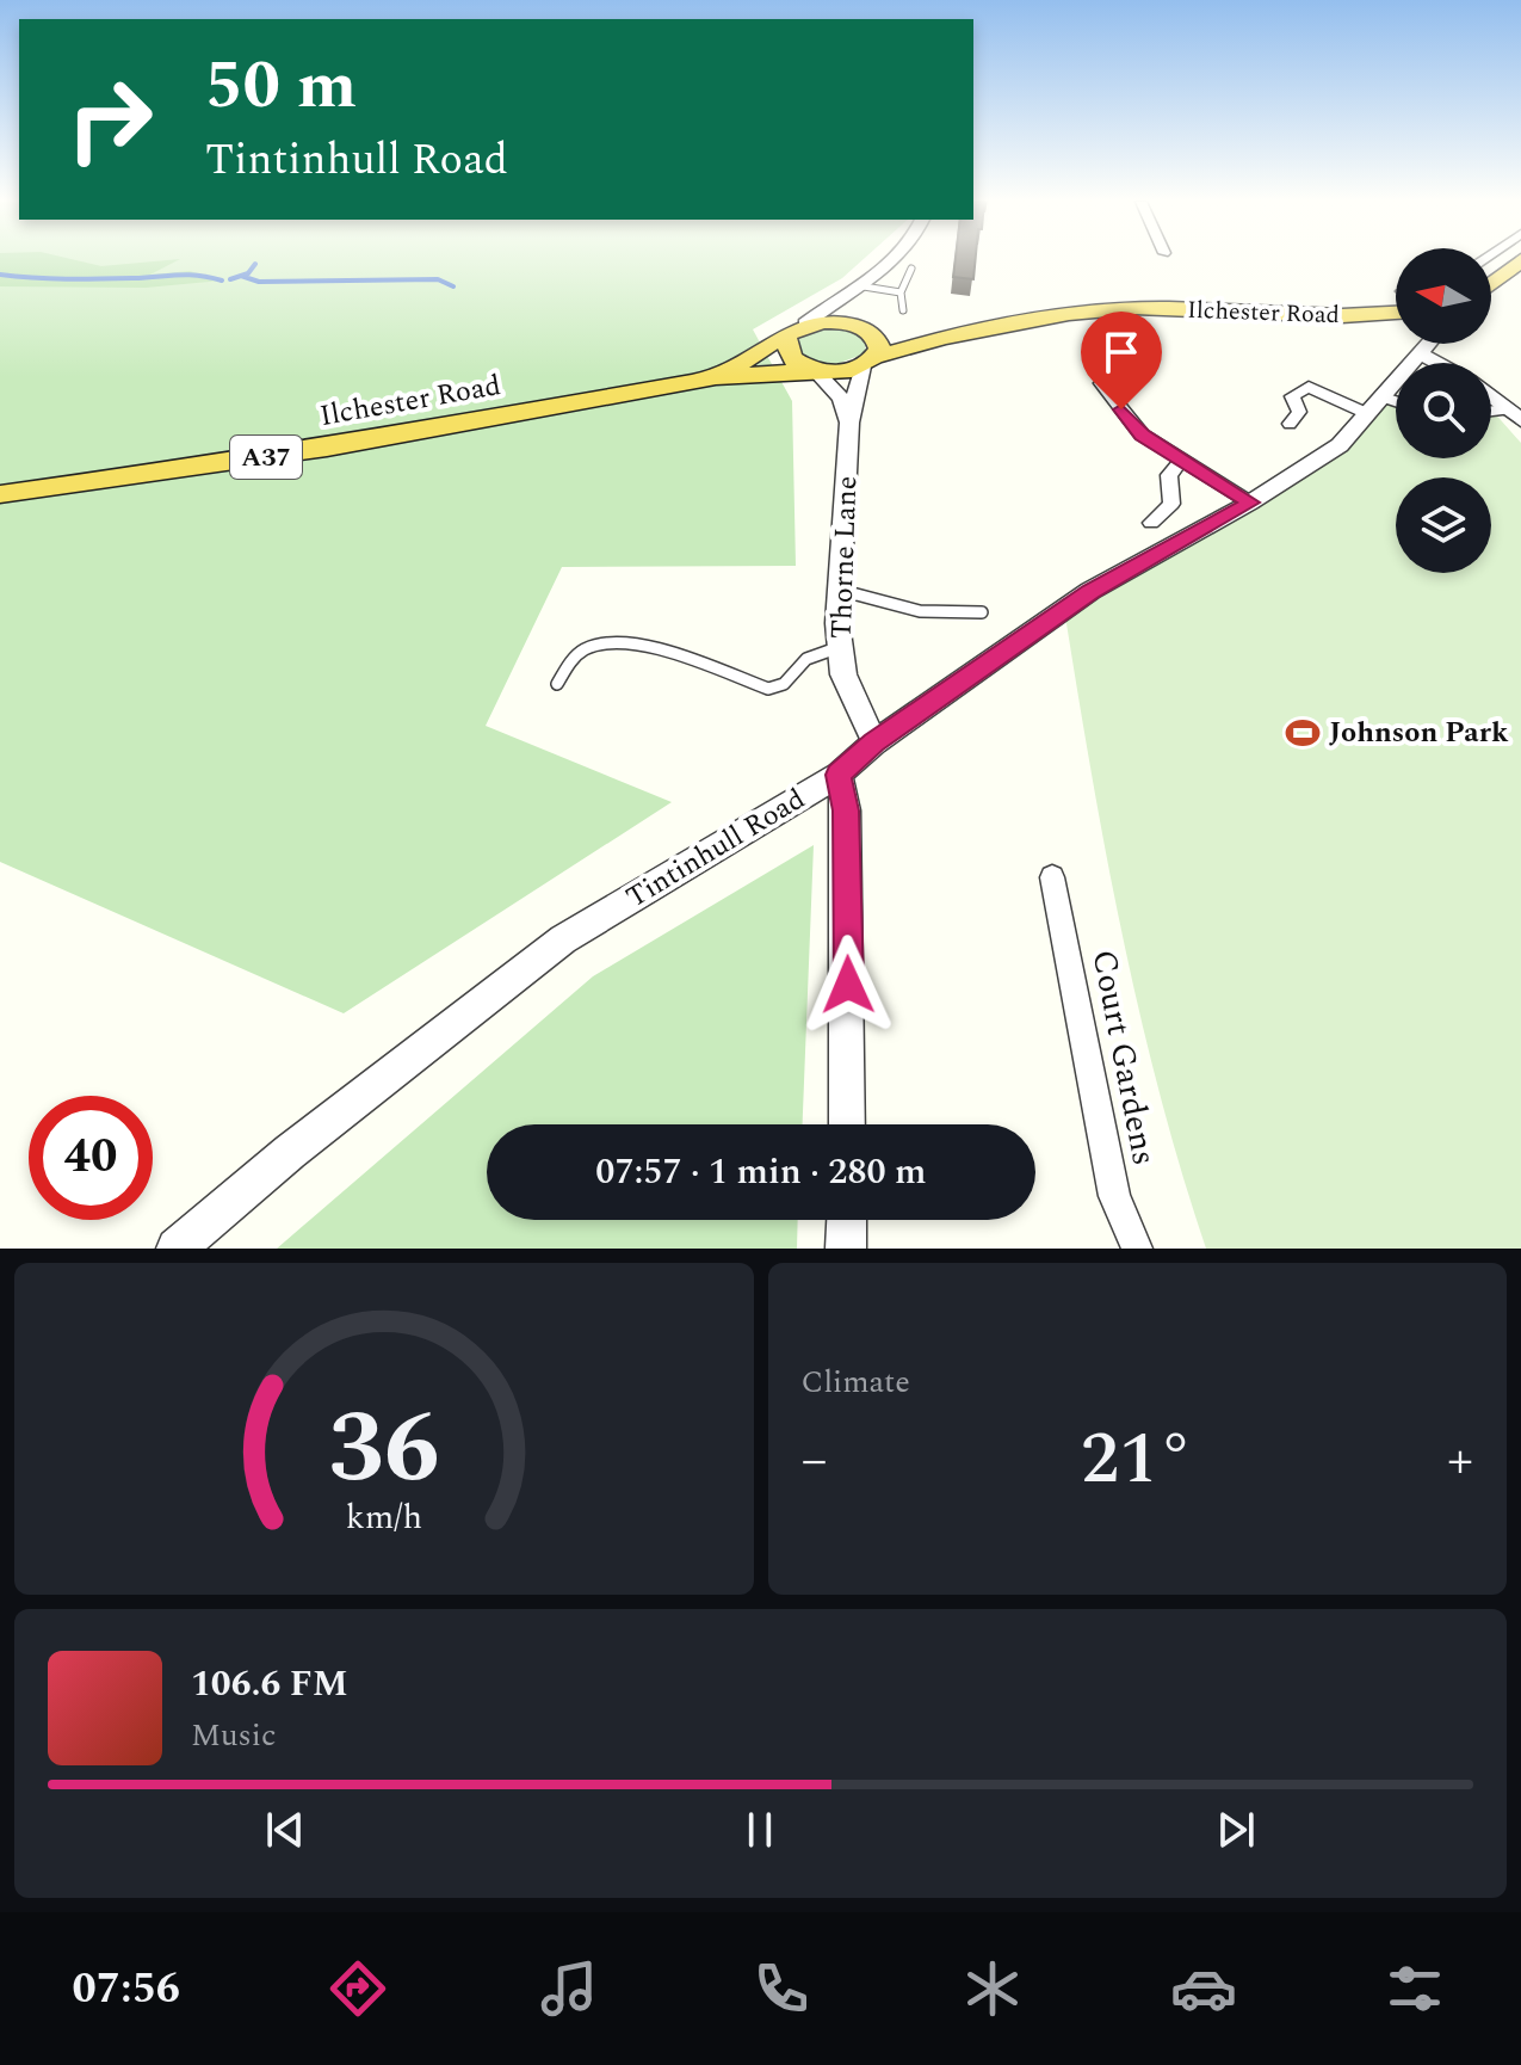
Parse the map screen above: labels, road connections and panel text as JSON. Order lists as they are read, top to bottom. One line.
{"streets":{"highway":["Ilchester Road","A37"],"street":["Thorne Lane","Tintinhull Road","Court Gardens"]},"crossings":[["Ilchester Road","A37"],["Ilchester Road","Thorne Lane"],["A37","Thorne Lane"],["Thorne Lane","Tintinhull Road"]],"places":{"sports":["Johnson Park"]},"north":"left","page":{"turn":["50 m","Tintinhull Road"],"limit":"40","trip":"07:57 · 1 min · 280 m","tile":"Climate","heat":["−","21°","+"],"song":["106.6 FM","Music"],"tabs":"07:56","gauge":["36","km/h"]}}
